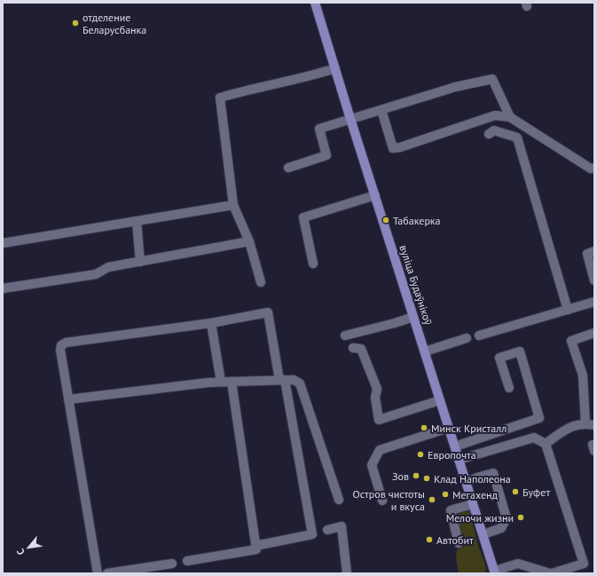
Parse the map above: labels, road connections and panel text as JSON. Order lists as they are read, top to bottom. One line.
{"streets":{"main road":["вуліца Будаўнікоў"]},"places":["отделение Беларусбанка","Табакерка","Минск Кристалл","Европочта","Зов","Клад Наполеона","Буфет","Мегахенд","Остров чистоты и вкуса","Мелочи жизни","Автобит"],"north":"bottom left"}
